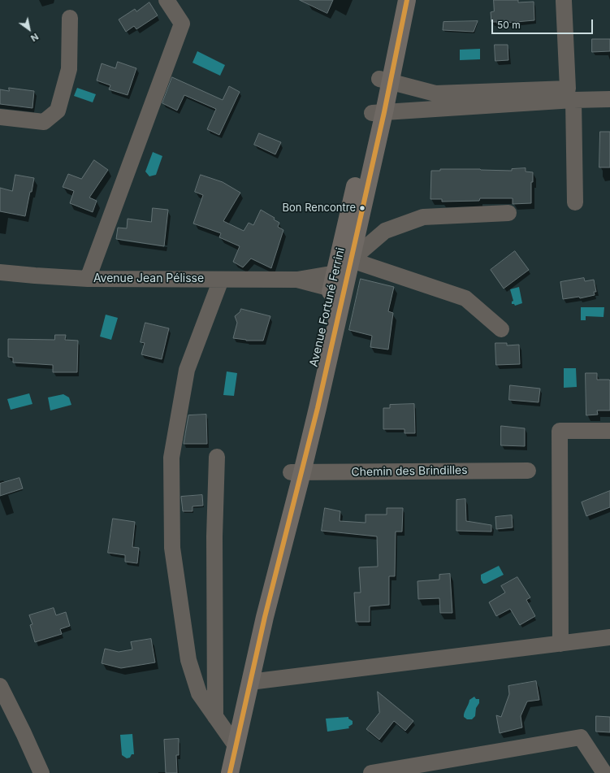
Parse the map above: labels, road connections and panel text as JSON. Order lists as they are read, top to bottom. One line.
{"streets":{"main road":["Avenue Fortuné Ferrini"],"street":["Avenue Jean Pélisse","Chemin des Brindilles"]},"crossings":[["Avenue Jean Pélisse","Avenue Fortuné Ferrini"],["Avenue Fortuné Ferrini","Chemin des Brindilles"]],"places":["Bon Rencontre"],"scale_bar":"50 m","north":"bottom right"}
